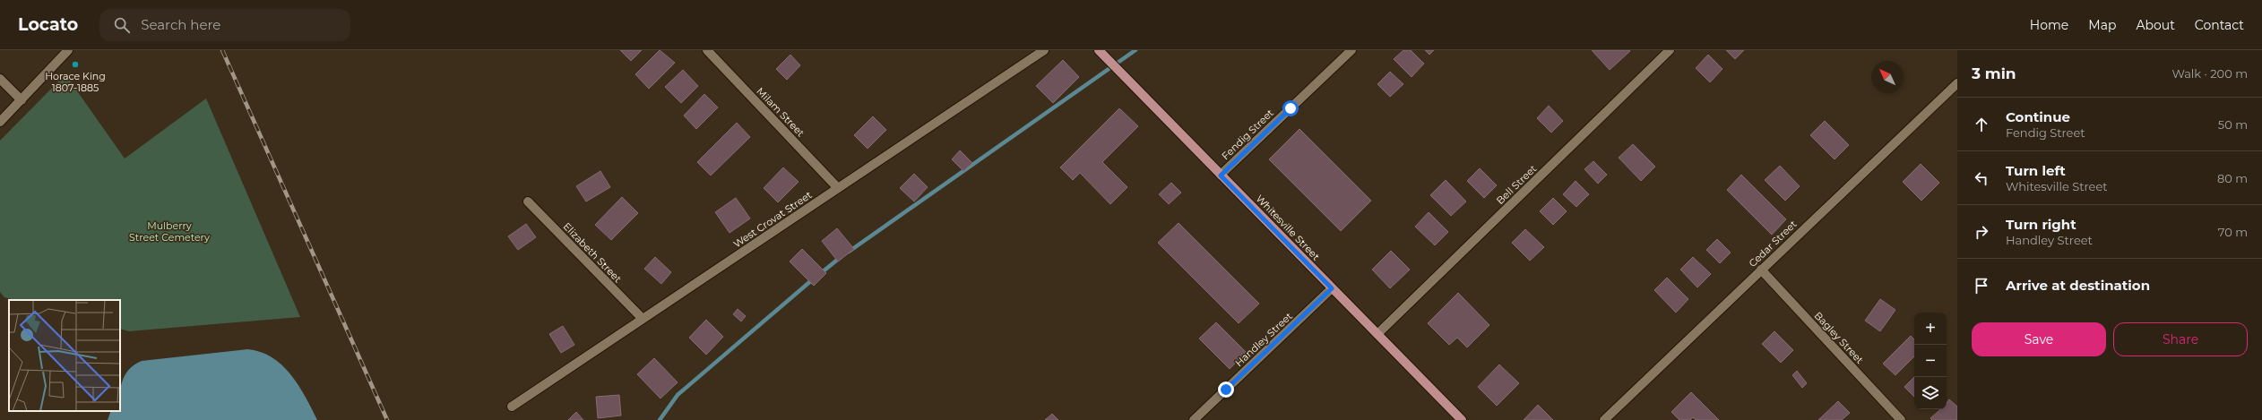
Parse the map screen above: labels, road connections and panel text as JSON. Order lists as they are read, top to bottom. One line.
{"streets":{"main road":["Whitesville Street"],"street":["Milam Street","Fendig Street","Bell Street","West Crovat Street","Cedar Street","Elizabeth Street","Bagley Street","Handley Street"]},"crossings":[["Milam Street","West Crovat Street"],["Fendig Street","Whitesville Street"],["Bell Street","Whitesville Street"],["West Crovat Street","Elizabeth Street"],["Whitesville Street","Handley Street"],["Cedar Street","Bagley Street"]],"parks":["Mulberry Street Cemetery"],"places":["Horace King 1807-1885"],"north":"top left","page":{"header":"Locato","search":"Search here","nav":["Home","Map","About","Contact"],"heading":["3 min","Walk · 200 m"],"list":[["Continue","Fendig Street","50 m"],["Turn left","Whitesville Street","80 m"],["Turn right","Handley Street","70 m"],"Arrive at destination"],"buttons":["Save","Share"],"map_buttons":["+","−"]}}
